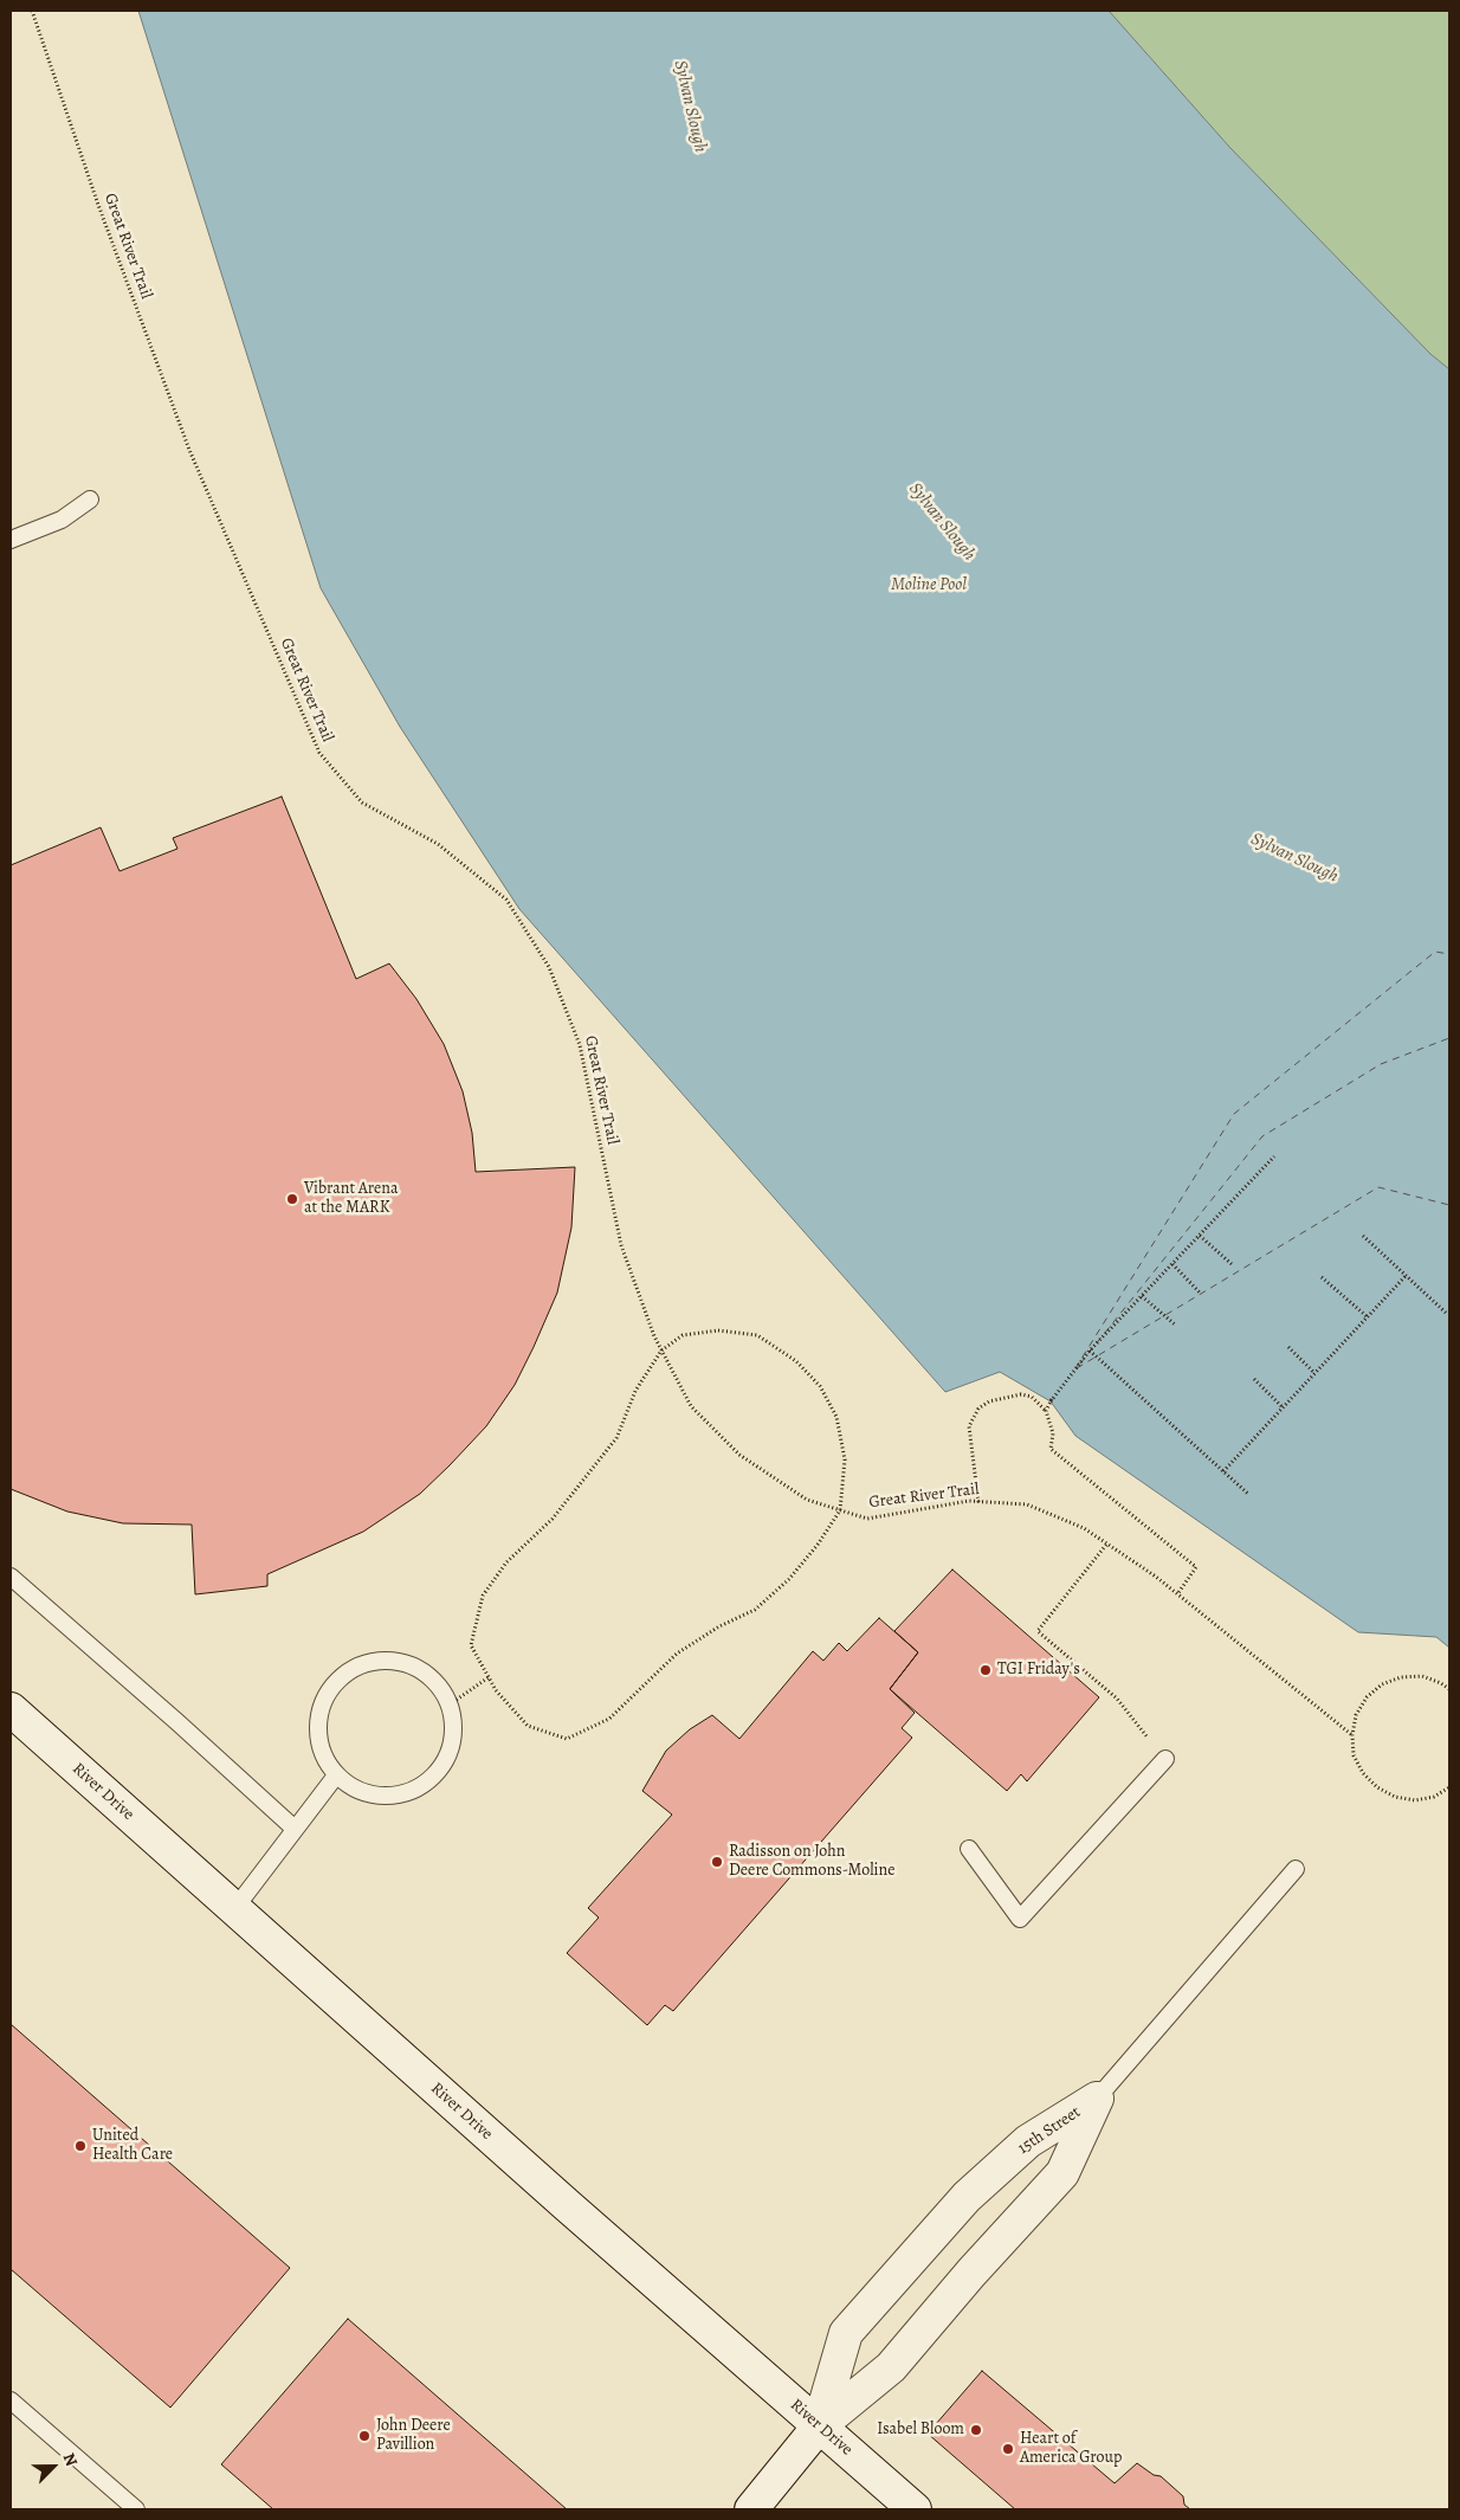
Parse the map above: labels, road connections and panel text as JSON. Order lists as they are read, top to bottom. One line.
{"streets":{"main road":["River Drive","15th Street"],"path":["Great River Trail"]},"crossings":[["River Drive","15th Street"]],"water":["Sylvan Slough","Moline Pool"],"places":["Vibrant Arena at the MARK","TGI Friday's","Radisson on John Deere Commons-Moline","United Health Care","Isabel Bloom","John Deere Pavillion","Heart of America Group"],"north":"top right"}
